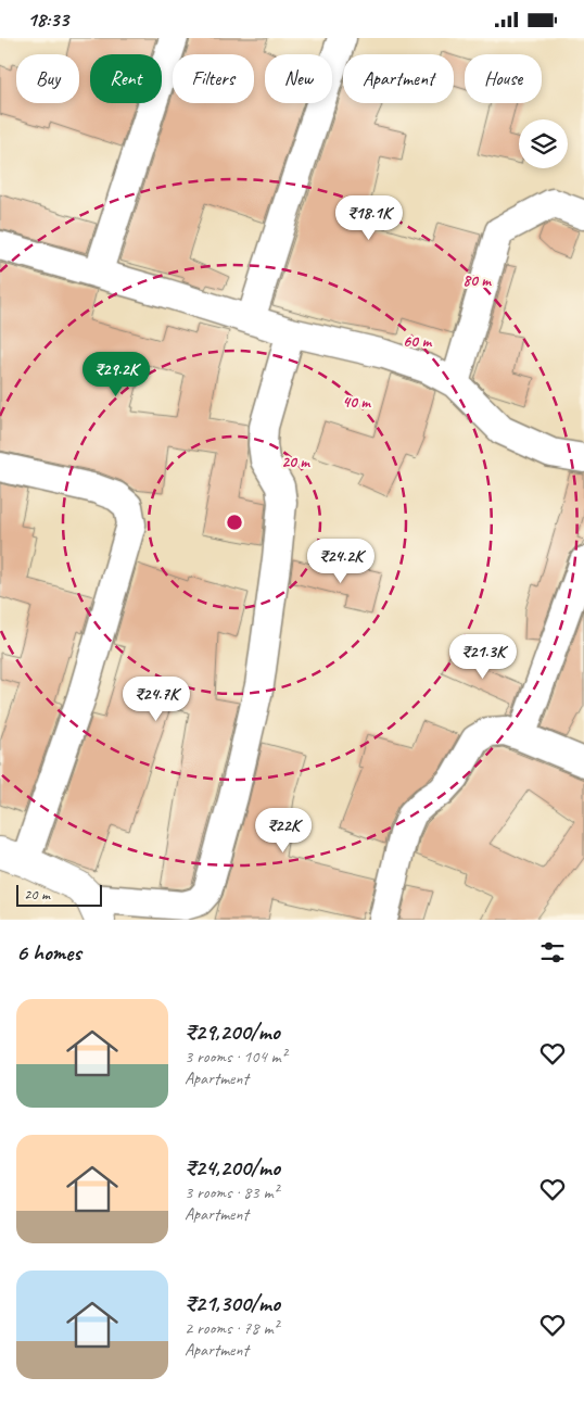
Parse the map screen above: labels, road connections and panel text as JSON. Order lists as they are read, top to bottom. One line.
{"scale_bar":"20 m","page":{"status":"18:33","chip":["Buy","Rent","Filters","New","Apartment","House"],"price":["₹18.1K","₹29.2K","₹24.2K","₹21.3K","₹24.7K","₹22K"],"scale":"20 m","heading":"6 homes","list":[{"name":"₹29,200/mo","note":"3 rooms · 104 m² · Apartment"},{"name":"₹24,200/mo","note":"3 rooms · 83 m² · Apartment"},{"name":"₹21,300/mo","note":"2 rooms · 78 m² · Apartment"}]},"rings":["80 m","60 m","40 m","20 m"]}
